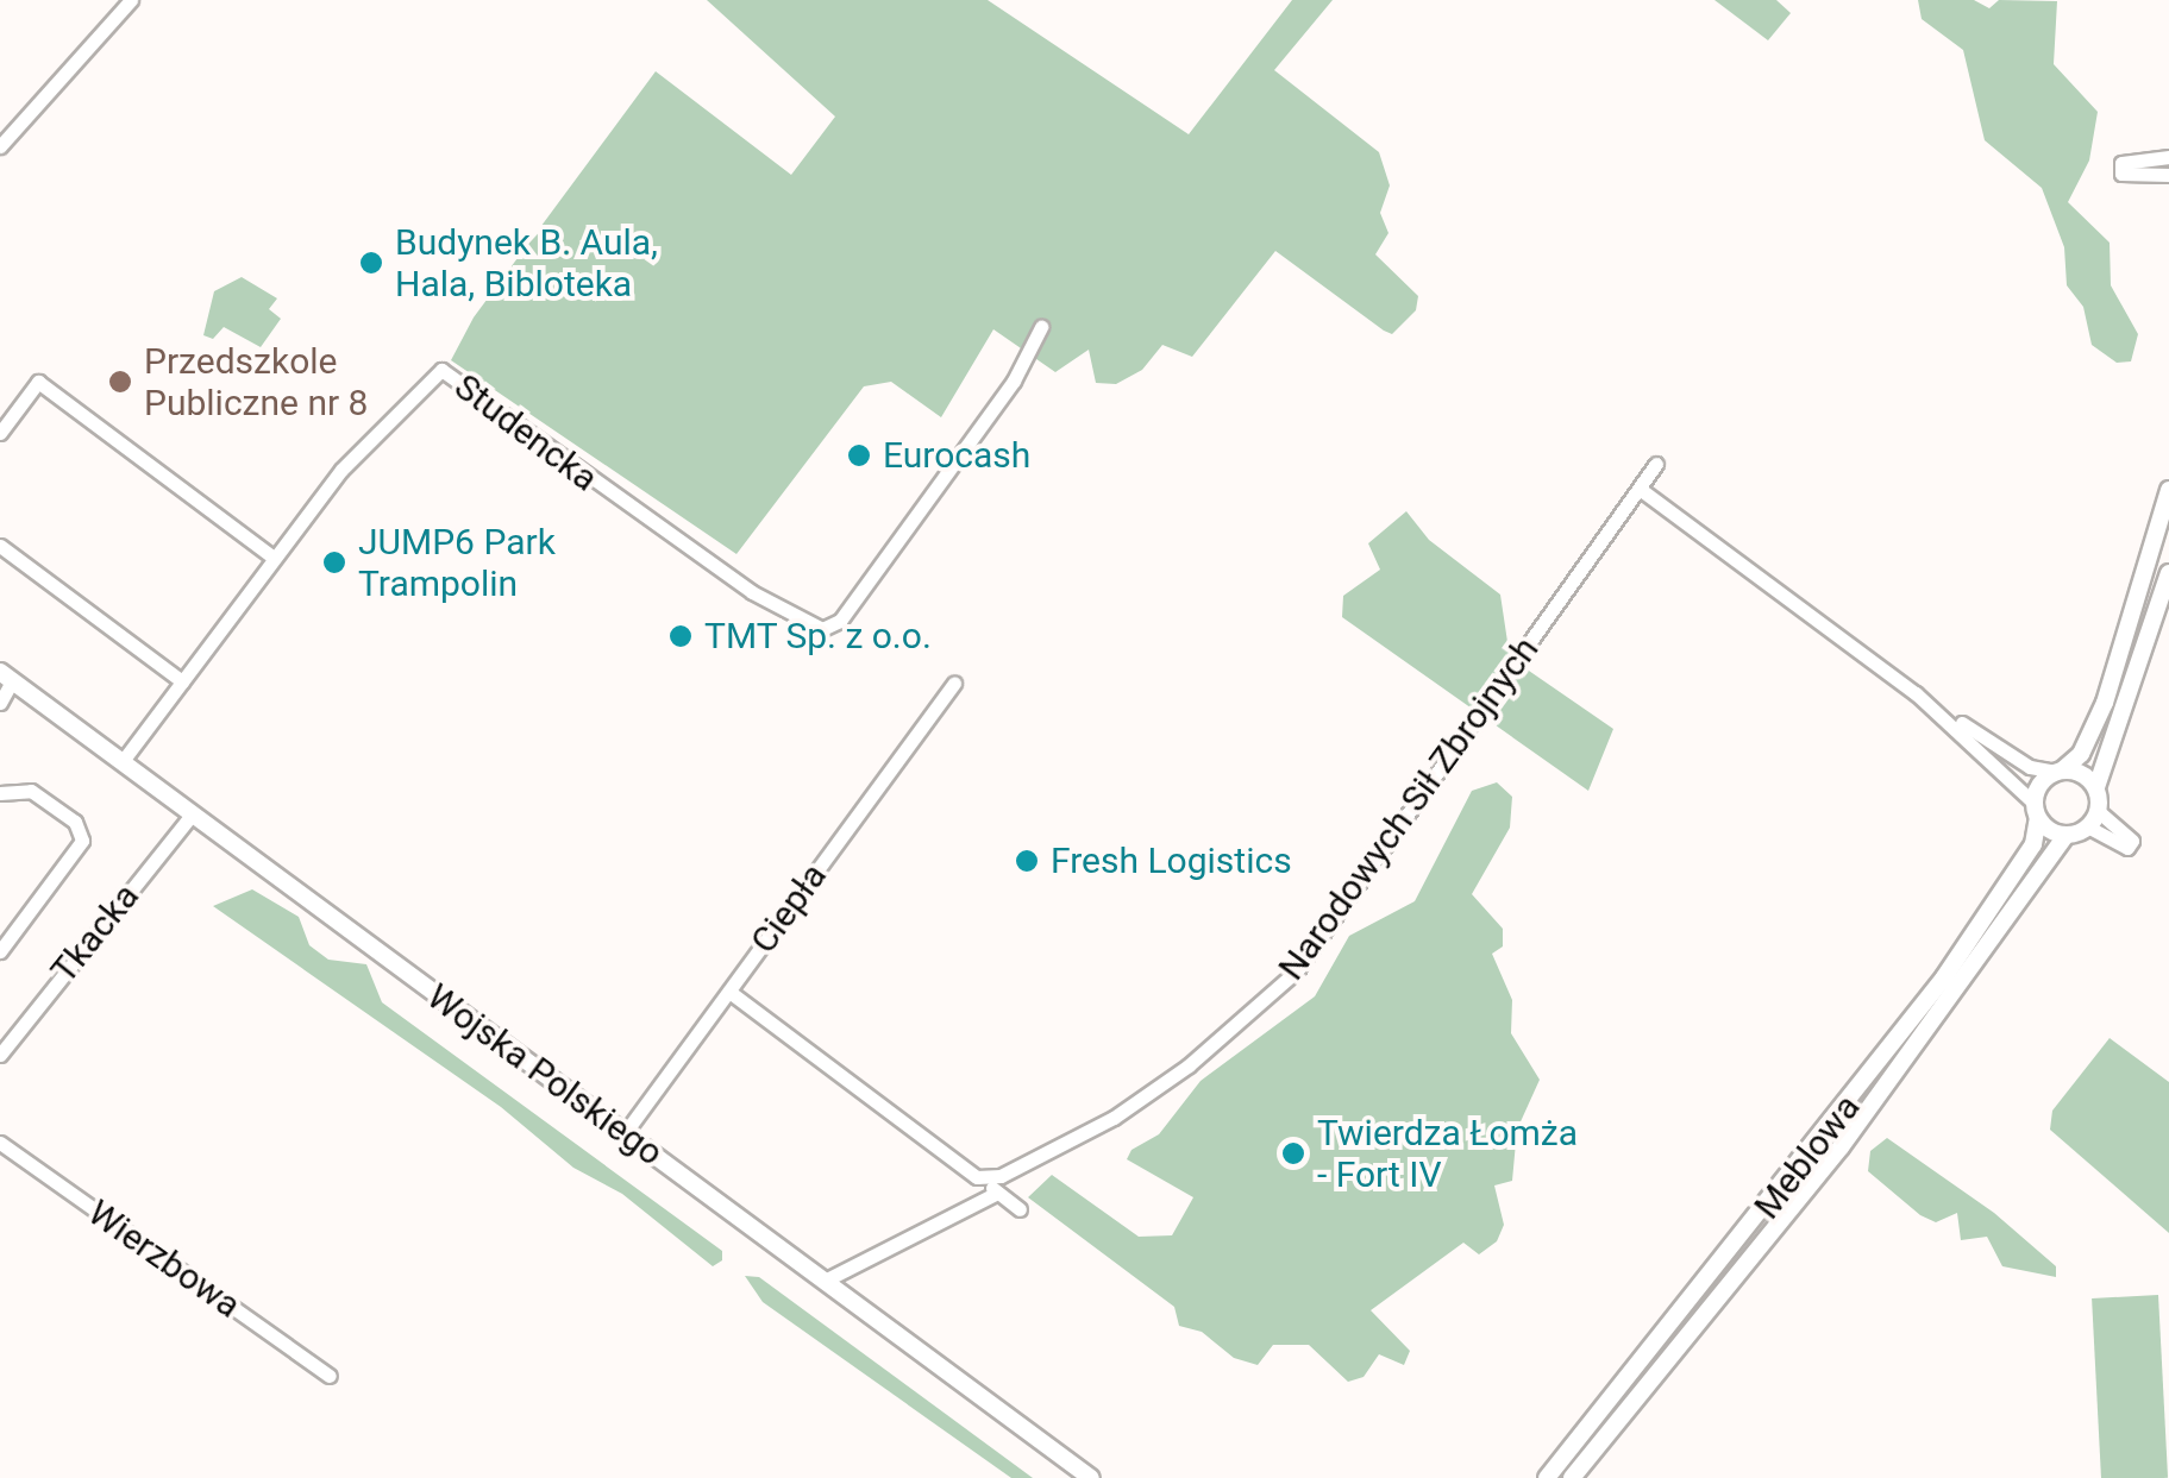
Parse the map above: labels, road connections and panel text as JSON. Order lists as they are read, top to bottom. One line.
{"streets":{"main road":["Wojska Polskiego","Meblowa"],"street":["Studencka","Narodowych Sił Zbrojnych","Ciepła","Tkacka","Wierzbowa"]},"crossings":[["Studencka","Wojska Polskiego"],["Ciepła","Wojska Polskiego"],["Tkacka","Wojska Polskiego"]],"places":["Budynek B. Aula, Hala, Bibloteka","Przedszkole Publiczne nr 8","Eurocash","JUMP6 Park Trampolin","TMT Sp. z o.o.","Fresh Logistics","Twierdza Łomża - Fort IV"]}
